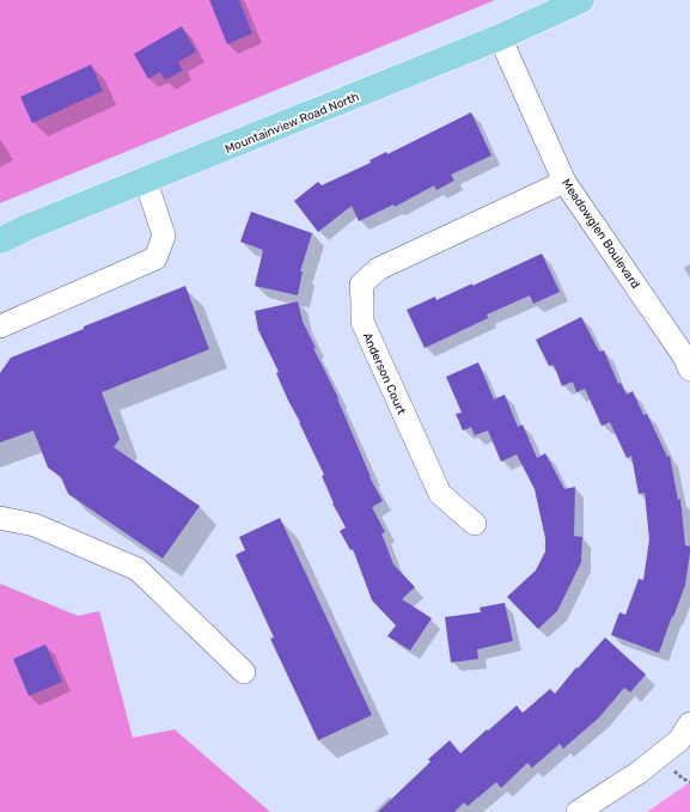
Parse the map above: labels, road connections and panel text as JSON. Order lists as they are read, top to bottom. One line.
{"streets":{"main road":["Mountainview Road North"],"street":["Meadowglen Boulevard","Anderson Court"]},"crossings":[["Mountainview Road North","Meadowglen Boulevard"],["Meadowglen Boulevard","Anderson Court"]]}
